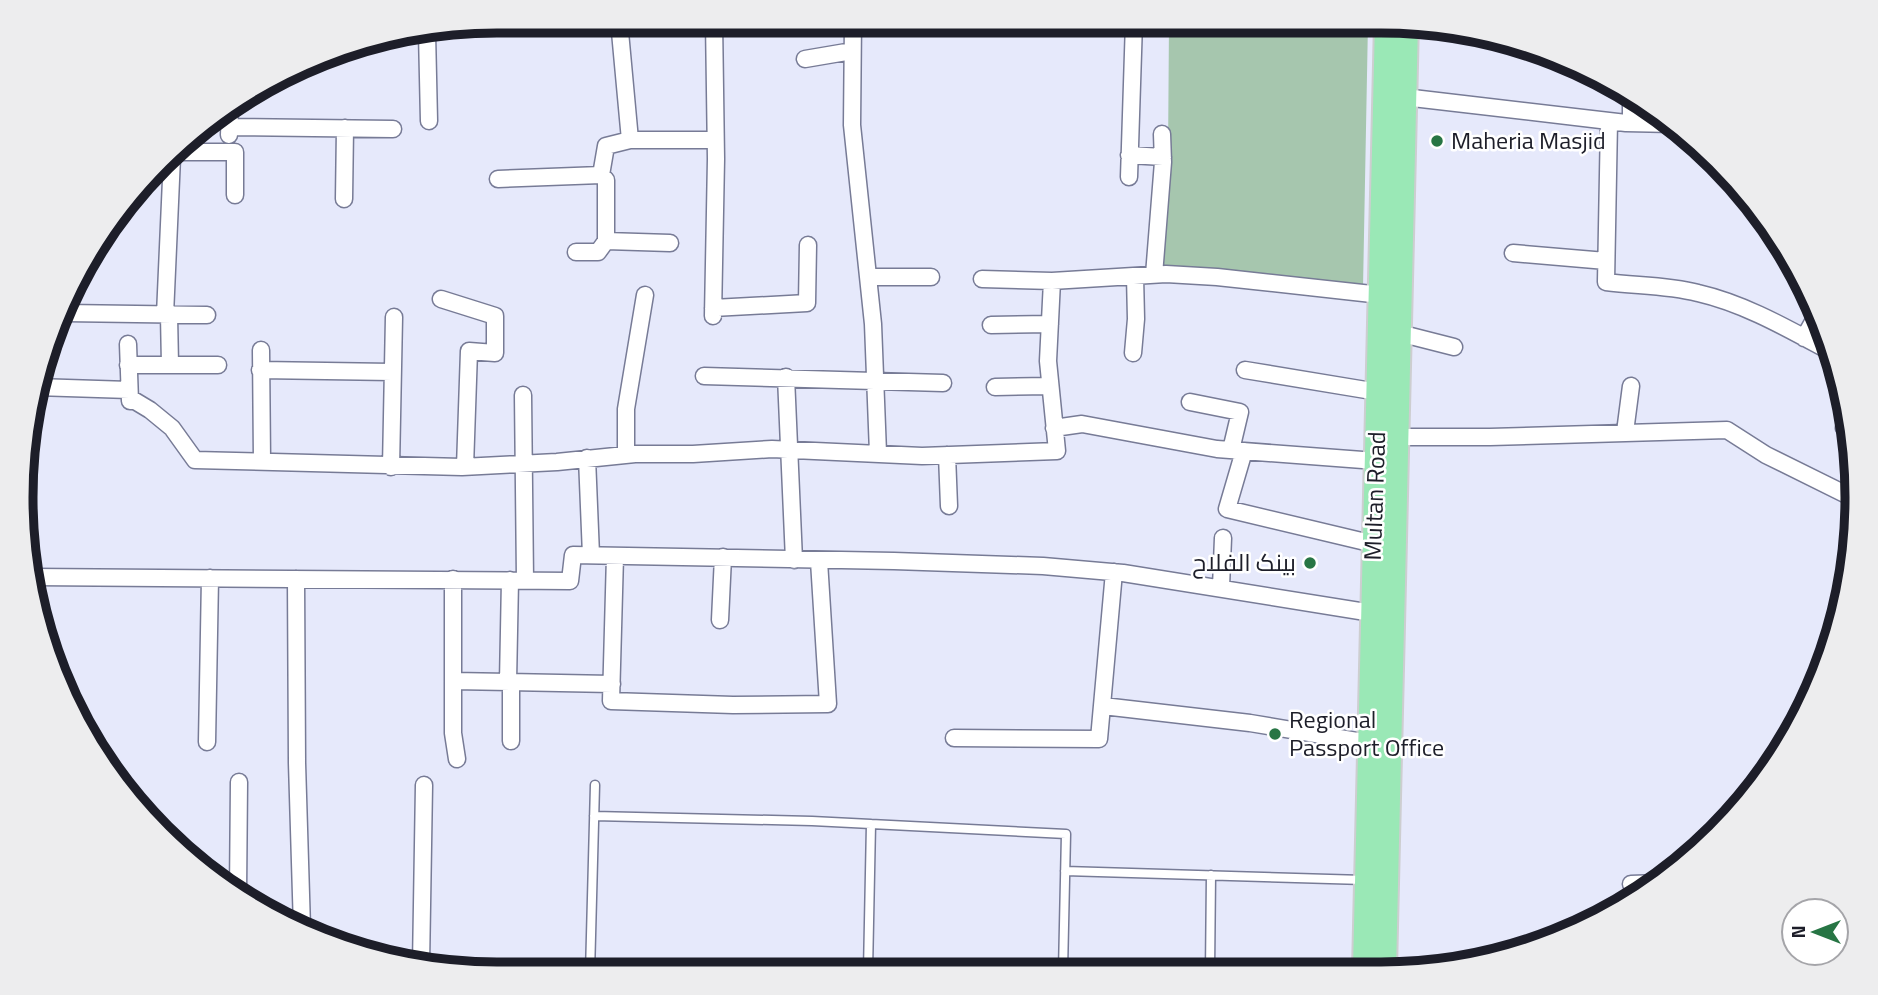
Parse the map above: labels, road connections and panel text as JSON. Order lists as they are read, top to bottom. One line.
{"streets":{"main road":["Multan Road"]},"places":["Maheria Masjid","بینک الفلاح","Regional Passport Office"],"north":"left"}
